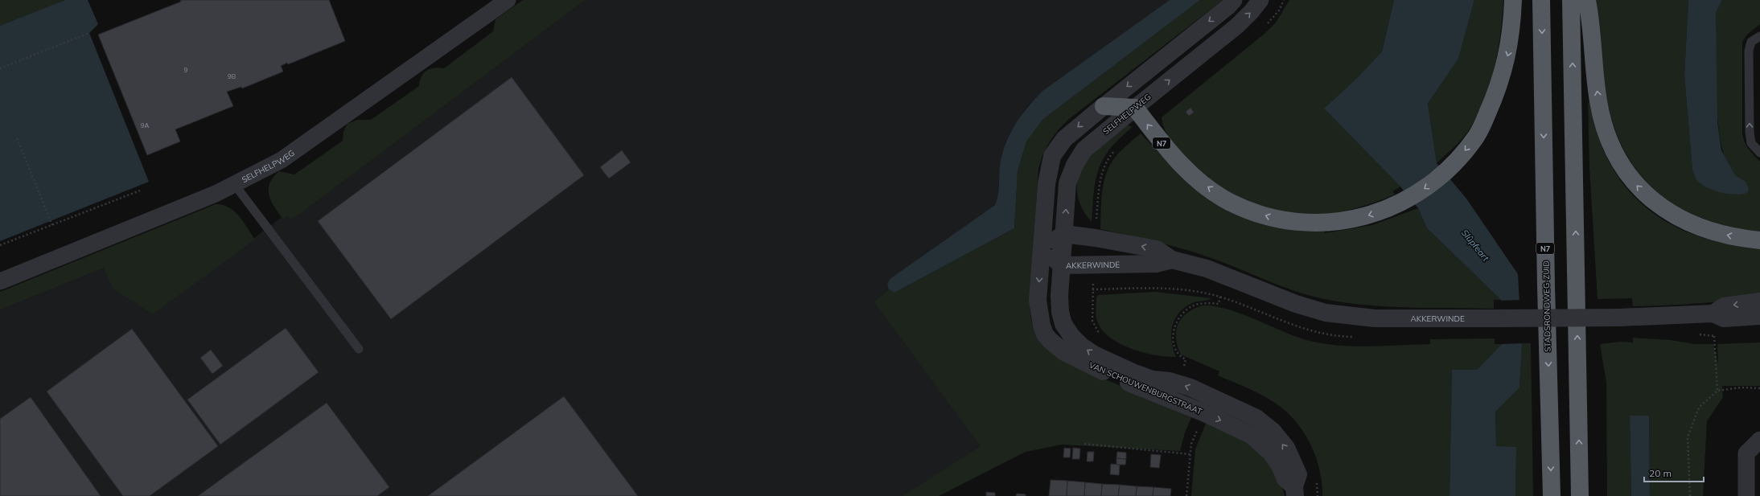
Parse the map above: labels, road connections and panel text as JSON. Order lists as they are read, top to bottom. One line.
{"streets":{"highway":["N7","STADSRONDWEG-ZUID"],"street":["SELFHELPWEG","AKKERWINDE","VAN SCHOUWENBURGSTRAAT"]},"crossings":[["SELFHELPWEG","N7"],["SELFHELPWEG","AKKERWINDE"],["SELFHELPWEG","VAN SCHOUWENBURGSTRAAT"],["AKKERWINDE","VAN SCHOUWENBURGSTRAAT"]],"water":["Slûpfeart"],"house_numbers":["9","9B","9A"],"scale_bar":"20 m"}
